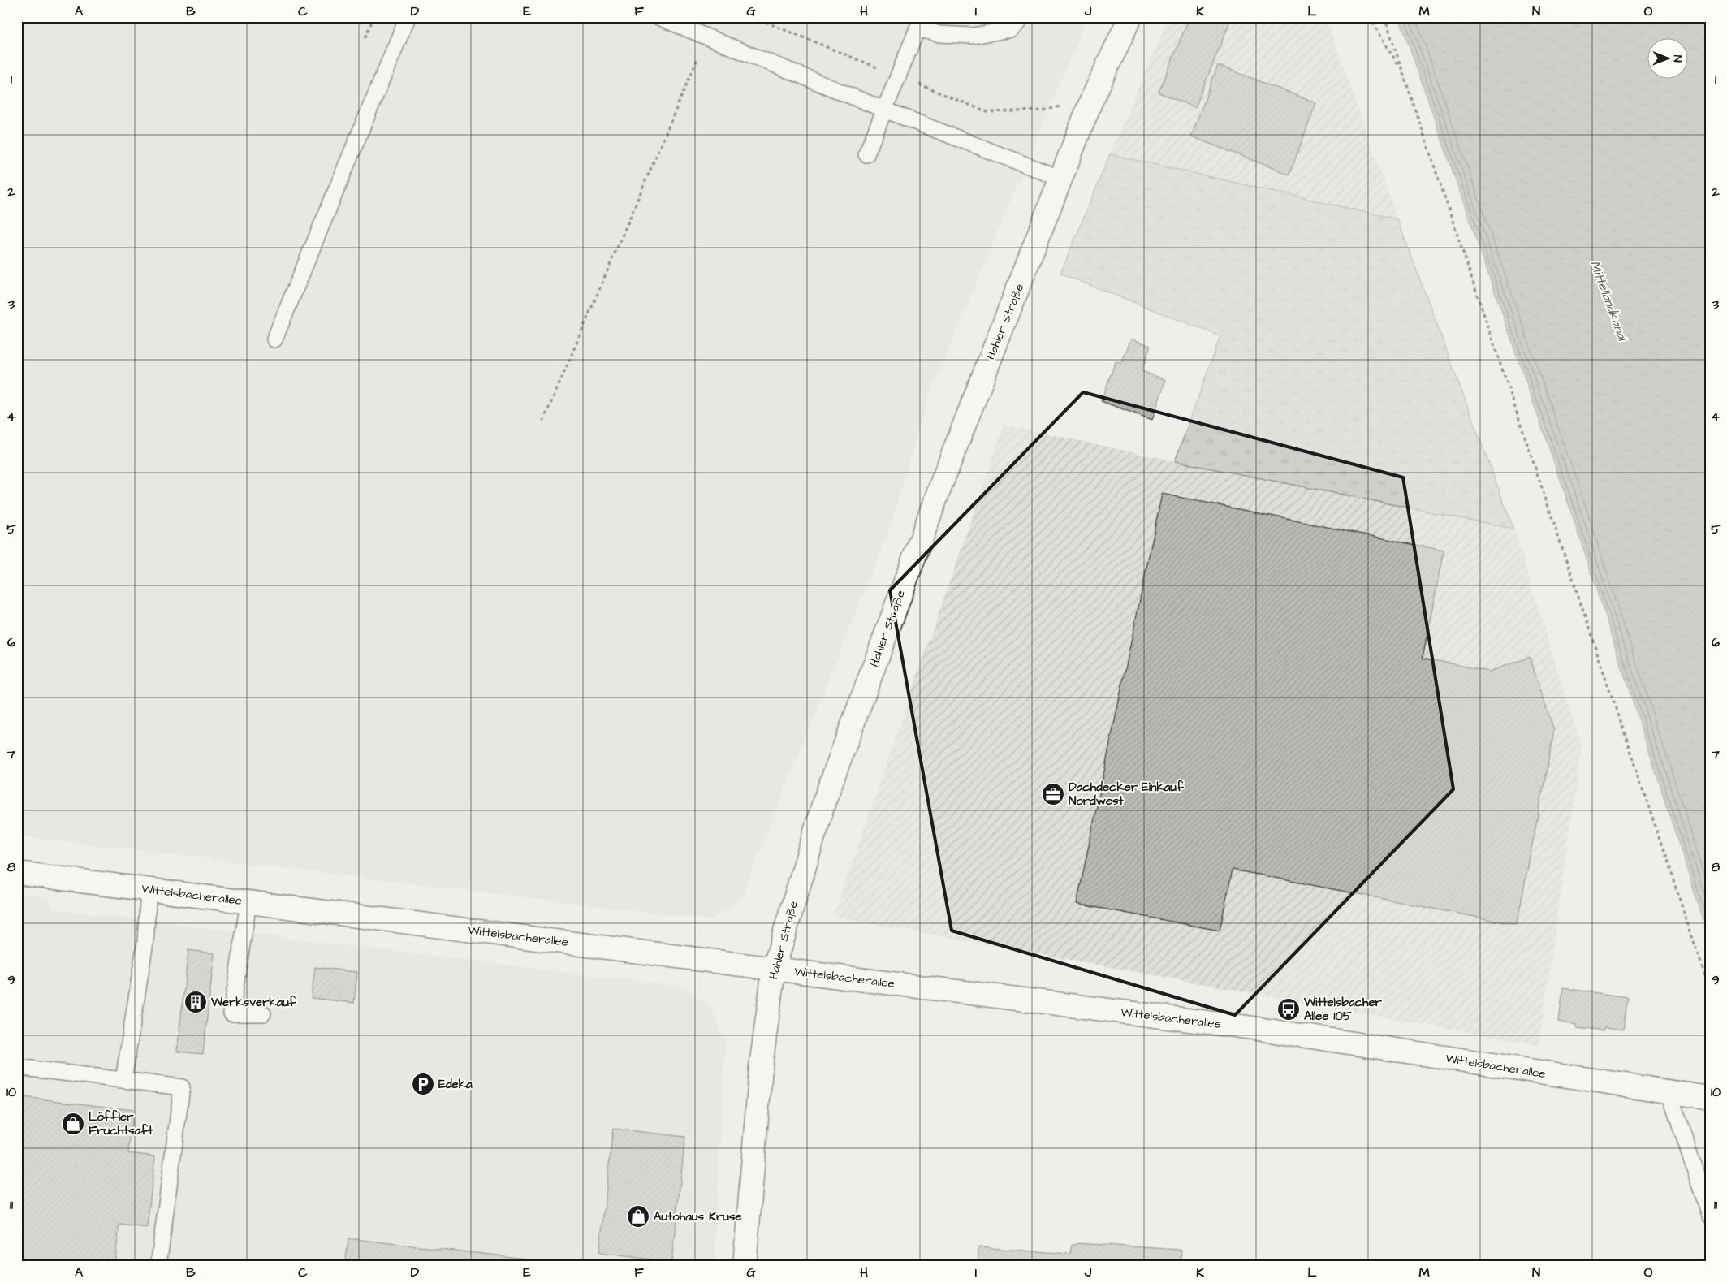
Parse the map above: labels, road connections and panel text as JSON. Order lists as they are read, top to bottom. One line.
{"streets":{"street":["Hahler Straße","Wittelsbacherallee"]},"crossings":[["Hahler Straße","Wittelsbacherallee"]],"water":["Mittellandkanal"],"places":{"office":["Dachdecker-Einkauf Nordwest"],"building":["Werksverkauf"],"bus stop":["Wittelsbacher Allee 105"],"parking":["Edeka"],"shop":["Löffler Fruchtsaft","Autohaus Kruse"]},"north":"right","grid":{"columns":["A","B","C","D","E","F","G","H","I","J","K","L","M","N","O"],"rows":["1","2","3","4","5","6","7","8","9","10","11"]}}
